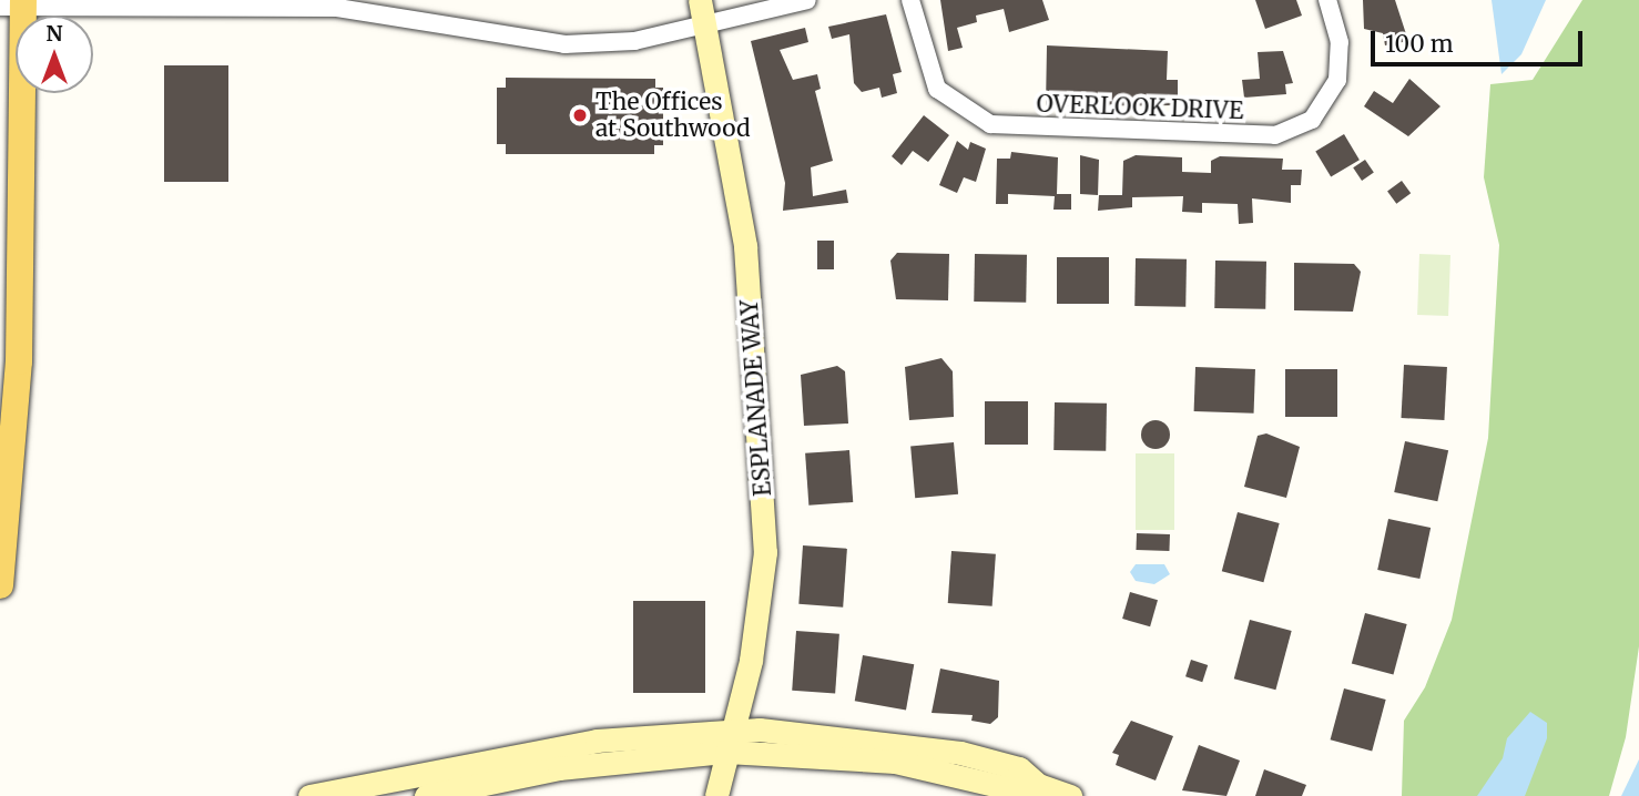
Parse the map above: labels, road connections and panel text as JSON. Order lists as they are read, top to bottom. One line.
{"streets":{"street":["OVERLOOK DRIVE","ESPLANADE WAY"]},"places":["The Offices at Southwood"],"scale_bar":"100 m","north":"top"}
